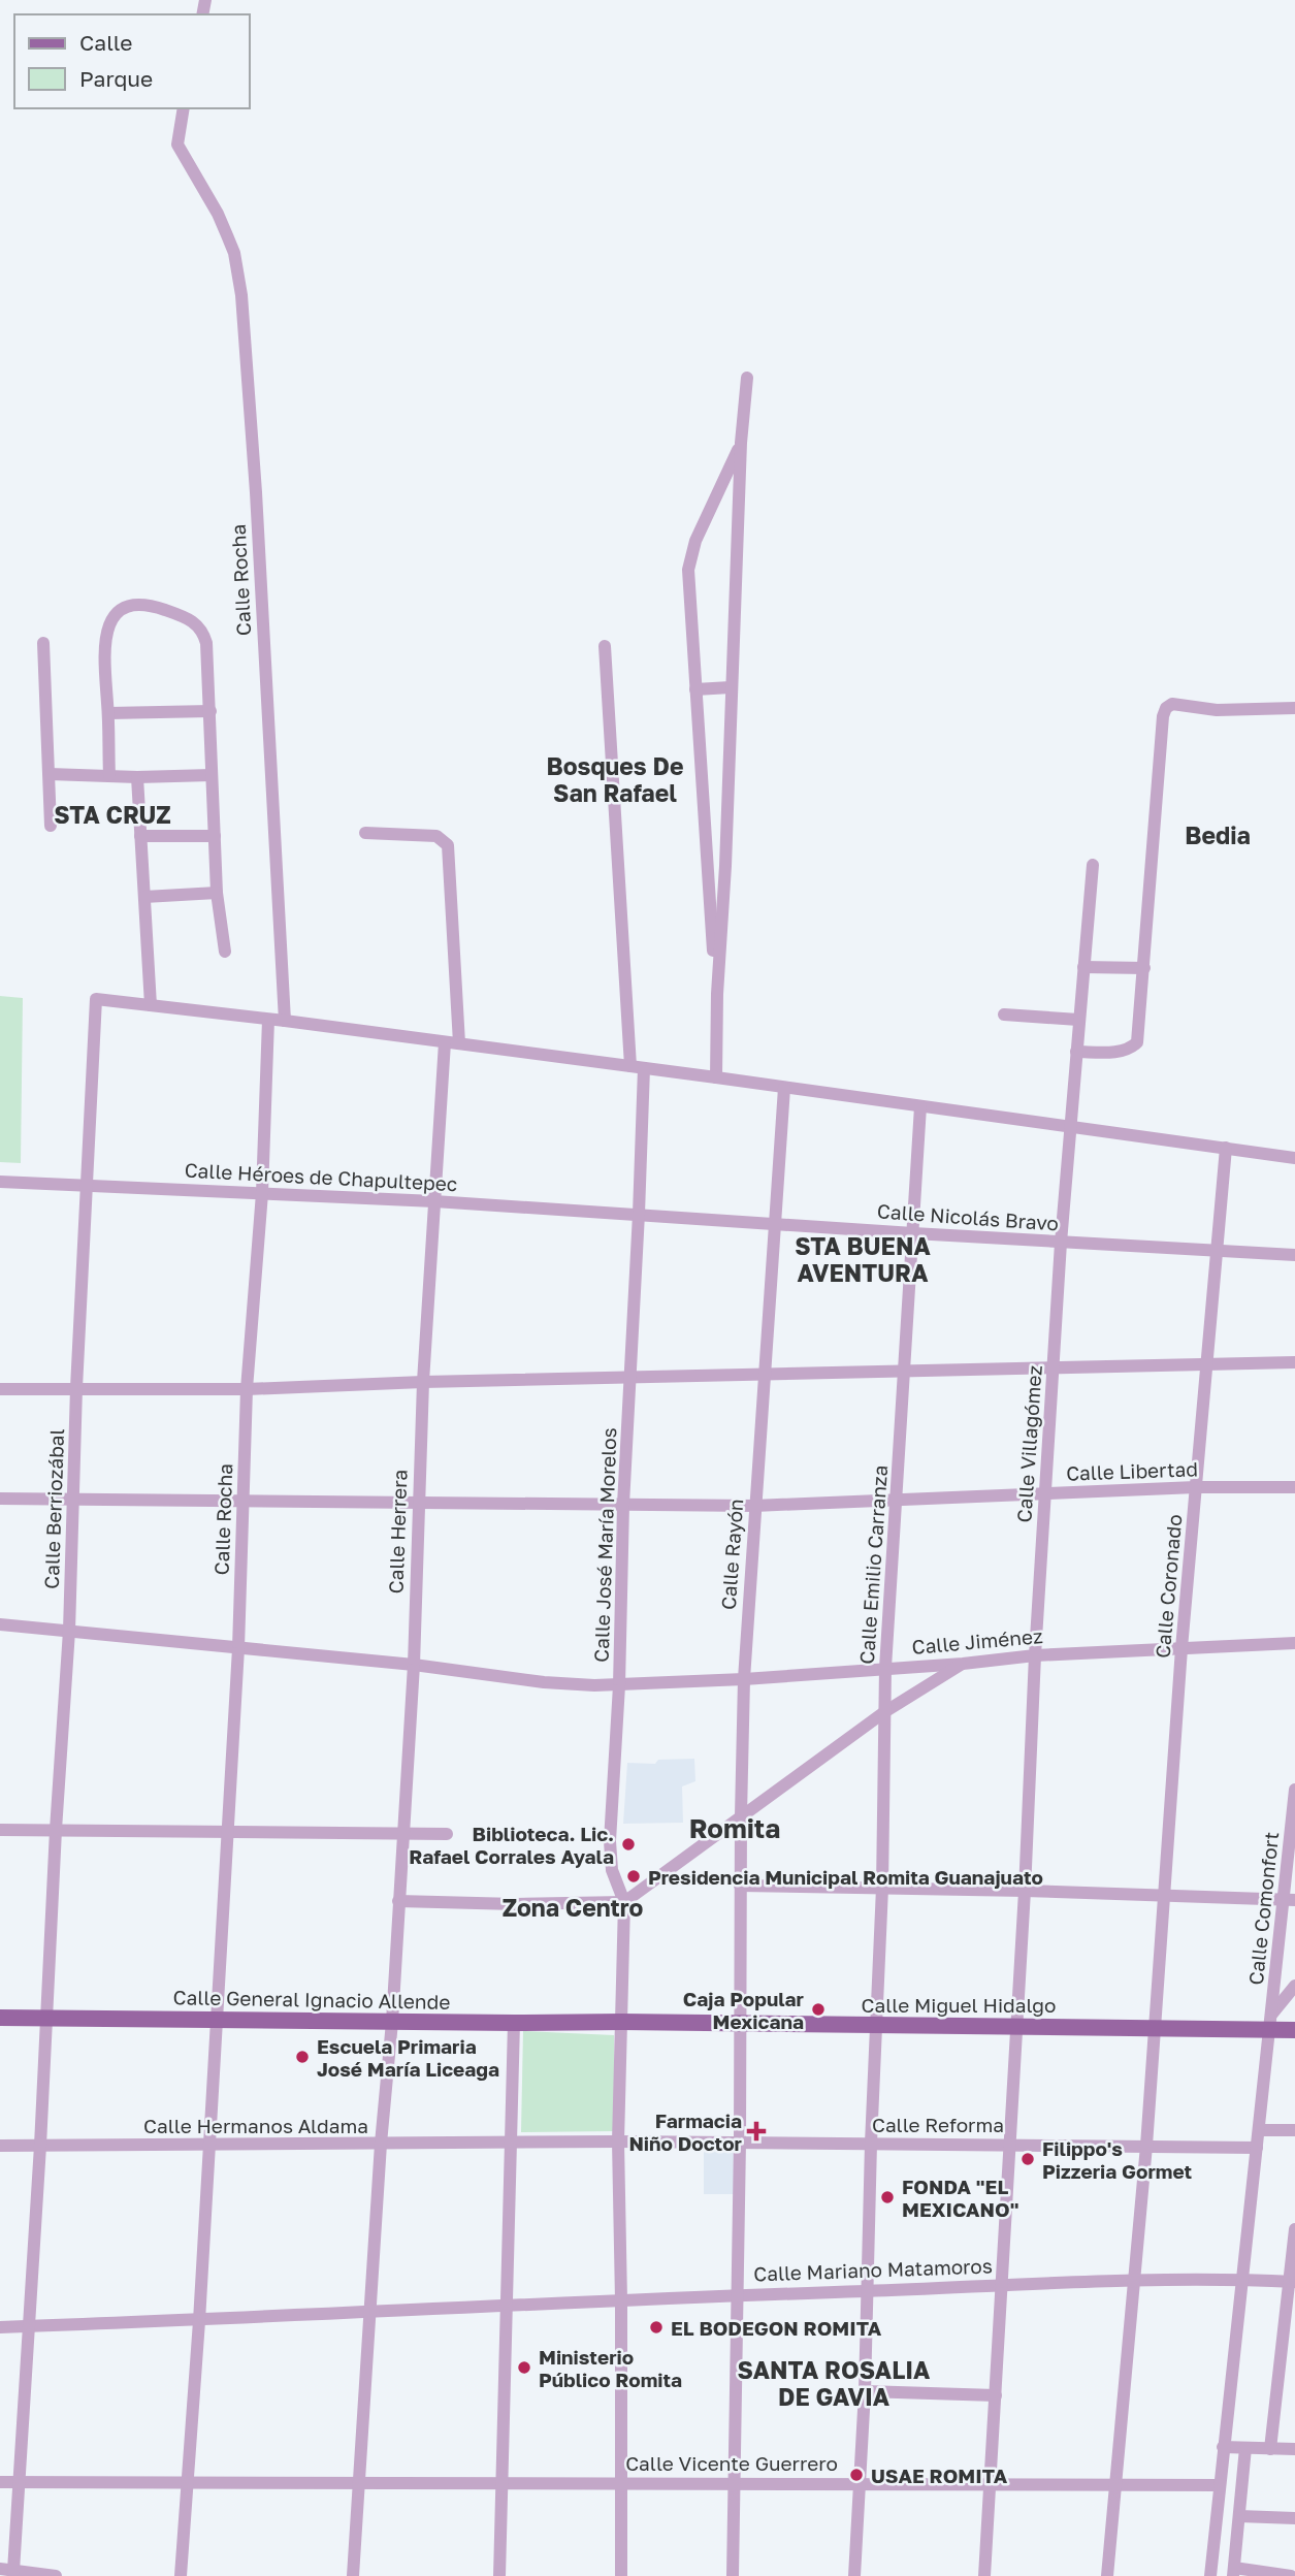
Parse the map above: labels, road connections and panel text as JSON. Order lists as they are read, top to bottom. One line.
{"streets":{"main road":["Calle General Ignacio Allende","Calle Miguel Hidalgo"],"street":["Calle Rocha","Calle Héroes de Chapultepec","Calle Nicolás Bravo","Calle Villagómez","Calle Libertad","Calle Berriozábal","Calle Herrera","Calle José María Morelos","Calle Rayón","Calle Emilio Carranza","Calle Coronado","Calle Jiménez","Calle Comonfort","Calle Reforma","Calle Hermanos Aldama","Calle Mariano Matamoros","Calle Vicente Guerrero"]},"crossings":[["Calle Rocha","Calle Héroes de Chapultepec"],["Calle Rocha","Calle Libertad"],["Calle Rocha","Calle Jiménez"],["Calle Rocha","Calle General Ignacio Allende"],["Calle Rocha","Calle Hermanos Aldama"],["Calle Rocha","Calle Mariano Matamoros"],["Calle Rocha","Calle Vicente Guerrero"],["Calle Héroes de Chapultepec","Calle Nicolás Bravo"],["Calle Héroes de Chapultepec","Calle Berriozábal"],["Calle Héroes de Chapultepec","Calle Herrera"],["Calle Héroes de Chapultepec","Calle José María Morelos"],["Calle Nicolás Bravo","Calle Villagómez"],["Calle Nicolás Bravo","Calle José María Morelos"],["Calle Nicolás Bravo","Calle Rayón"],["Calle Nicolás Bravo","Calle Emilio Carranza"],["Calle Nicolás Bravo","Calle Coronado"],["Calle Villagómez","Calle Libertad"],["Calle Villagómez","Calle Jiménez"],["Calle Villagómez","Calle Miguel Hidalgo"],["Calle Villagómez","Calle Reforma"],["Calle Villagómez","Calle Mariano Matamoros"],["Calle Villagómez","Calle Vicente Guerrero"],["Calle Libertad","Calle Berriozábal"],["Calle Libertad","Calle Herrera"],["Calle Libertad","Calle José María Morelos"],["Calle Libertad","Calle Rayón"],["Calle Libertad","Calle Emilio Carranza"],["Calle Libertad","Calle Coronado"],["Calle Berriozábal","Calle Jiménez"],["Calle Berriozábal","Calle General Ignacio Allende"],["Calle Berriozábal","Calle Hermanos Aldama"],["Calle Berriozábal","Calle Mariano Matamoros"],["Calle Berriozábal","Calle Vicente Guerrero"],["Calle Herrera","Calle Jiménez"],["Calle Herrera","Calle General Ignacio Allende"],["Calle Herrera","Calle Hermanos Aldama"],["Calle Herrera","Calle Mariano Matamoros"],["Calle Herrera","Calle Vicente Guerrero"],["Calle José María Morelos","Calle Jiménez"],["Calle José María Morelos","Calle General Ignacio Allende"],["Calle José María Morelos","Calle Miguel Hidalgo"],["Calle José María Morelos","Calle Reforma"],["Calle José María Morelos","Calle Hermanos Aldama"],["Calle José María Morelos","Calle Mariano Matamoros"],["Calle José María Morelos","Calle Vicente Guerrero"],["Calle Rayón","Calle Jiménez"],["Calle Rayón","Calle Miguel Hidalgo"],["Calle Rayón","Calle Reforma"],["Calle Rayón","Calle Mariano Matamoros"],["Calle Rayón","Calle Vicente Guerrero"],["Calle Emilio Carranza","Calle Jiménez"],["Calle Emilio Carranza","Calle Miguel Hidalgo"],["Calle Emilio Carranza","Calle Reforma"],["Calle Emilio Carranza","Calle Mariano Matamoros"],["Calle Emilio Carranza","Calle Vicente Guerrero"],["Calle Coronado","Calle Jiménez"],["Calle Coronado","Calle Miguel Hidalgo"],["Calle Coronado","Calle Reforma"],["Calle Coronado","Calle Mariano Matamoros"],["Calle Coronado","Calle Vicente Guerrero"],["Calle Comonfort","Calle Miguel Hidalgo"],["Calle Comonfort","Calle Reforma"],["Calle Comonfort","Calle Mariano Matamoros"],["Calle Comonfort","Calle Vicente Guerrero"],["Calle General Ignacio Allende","Calle Miguel Hidalgo"],["Calle Reforma","Calle Hermanos Aldama"]],"districts":["Bosques De San Rafael","STA CRUZ","Bedia","STA BUENA AVENTURA","Romita","Zona Centro","SANTA ROSALIA DE GAVIA"],"places":{"other":["Biblioteca. Lic. Rafael Corrales Ayala","Presidencia Municipal Romita Guanajuato","Caja Popular Mexicana","Escuela Primaria José María Liceaga","Filippo's Pizzeria Gormet","FONDA \"EL MEXICANO\"","EL BODEGON ROMITA","Ministerio Público Romita","USAE ROMITA"],"health":["Farmacia Niño Doctor"]},"legend":["Calle","Parque"]}
